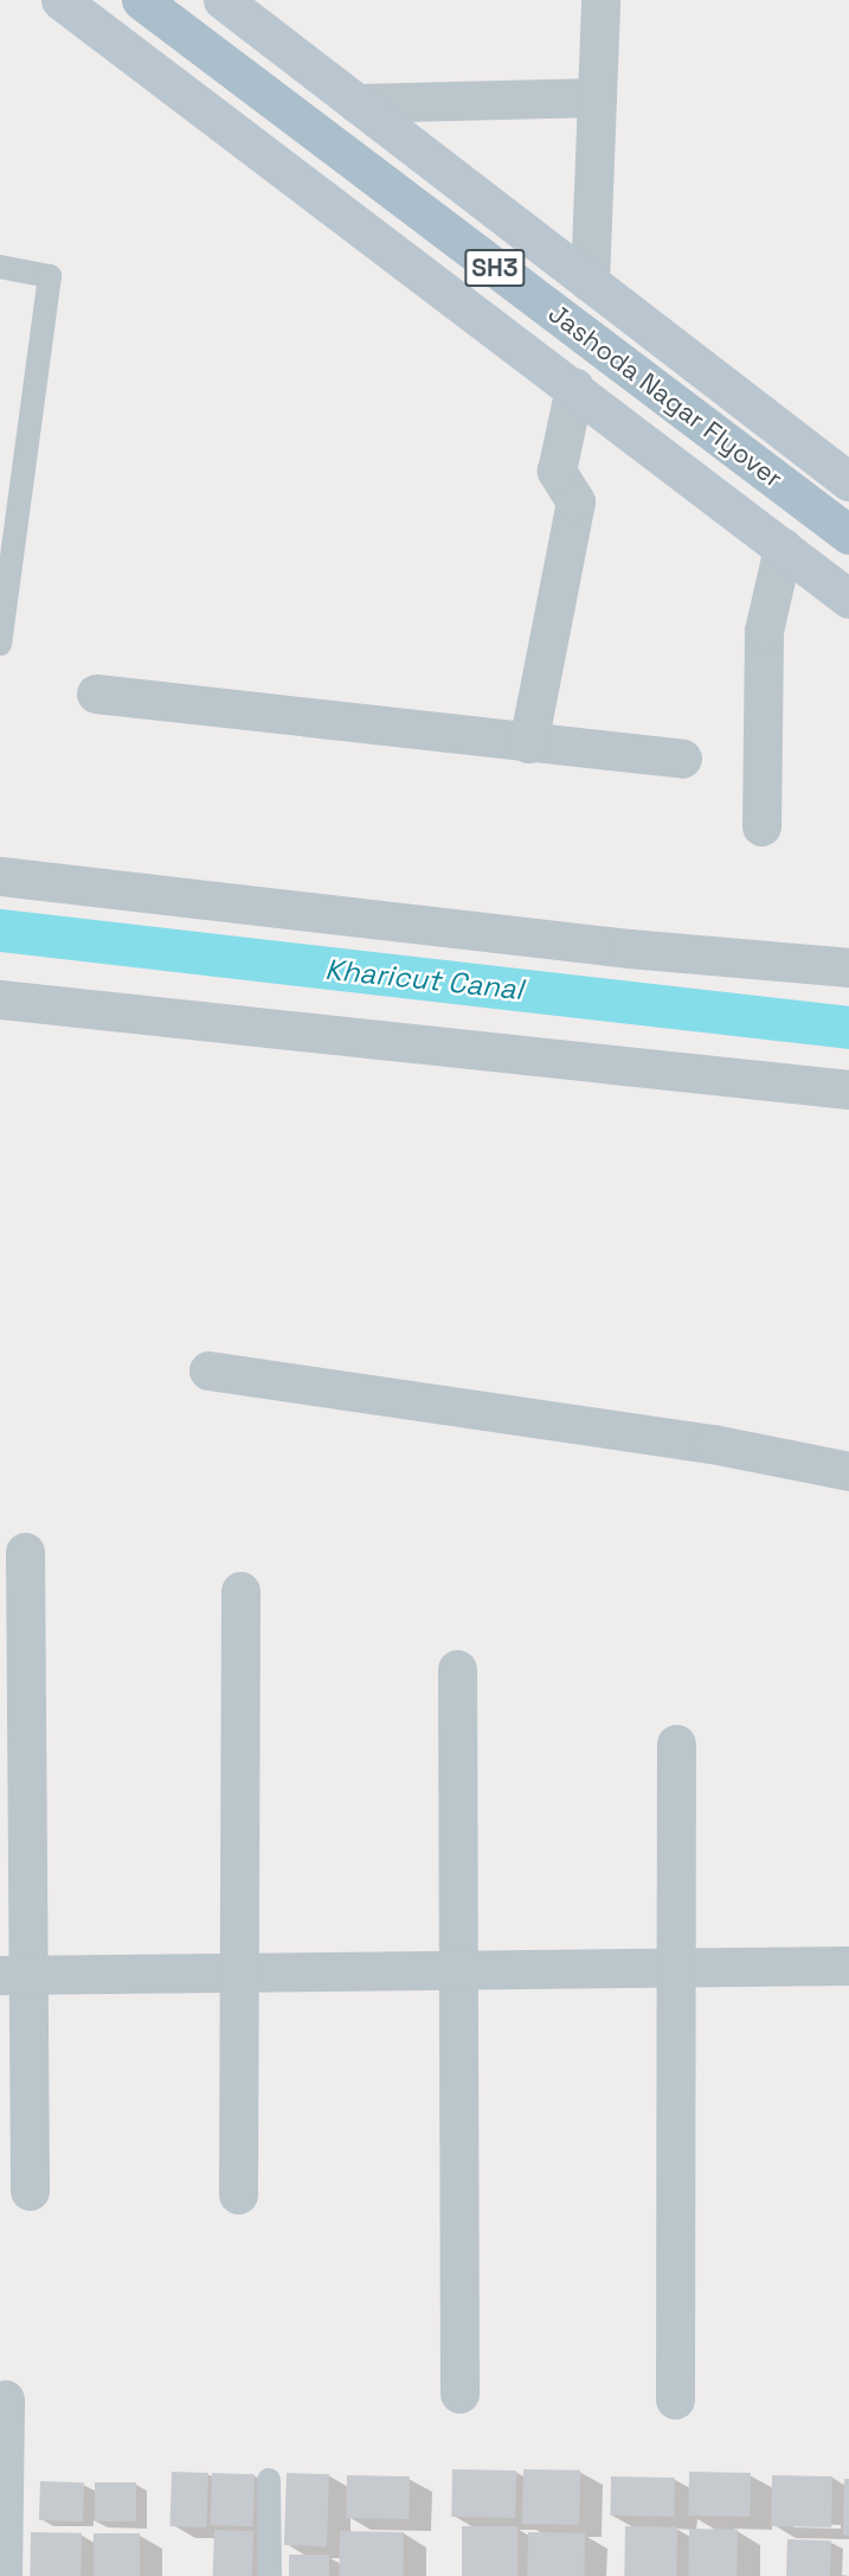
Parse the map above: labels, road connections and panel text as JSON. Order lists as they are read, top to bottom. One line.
{"streets":{"main road":["SH3","Jashoda Nagar Flyover"]},"water":["Kharicut Canal"]}
